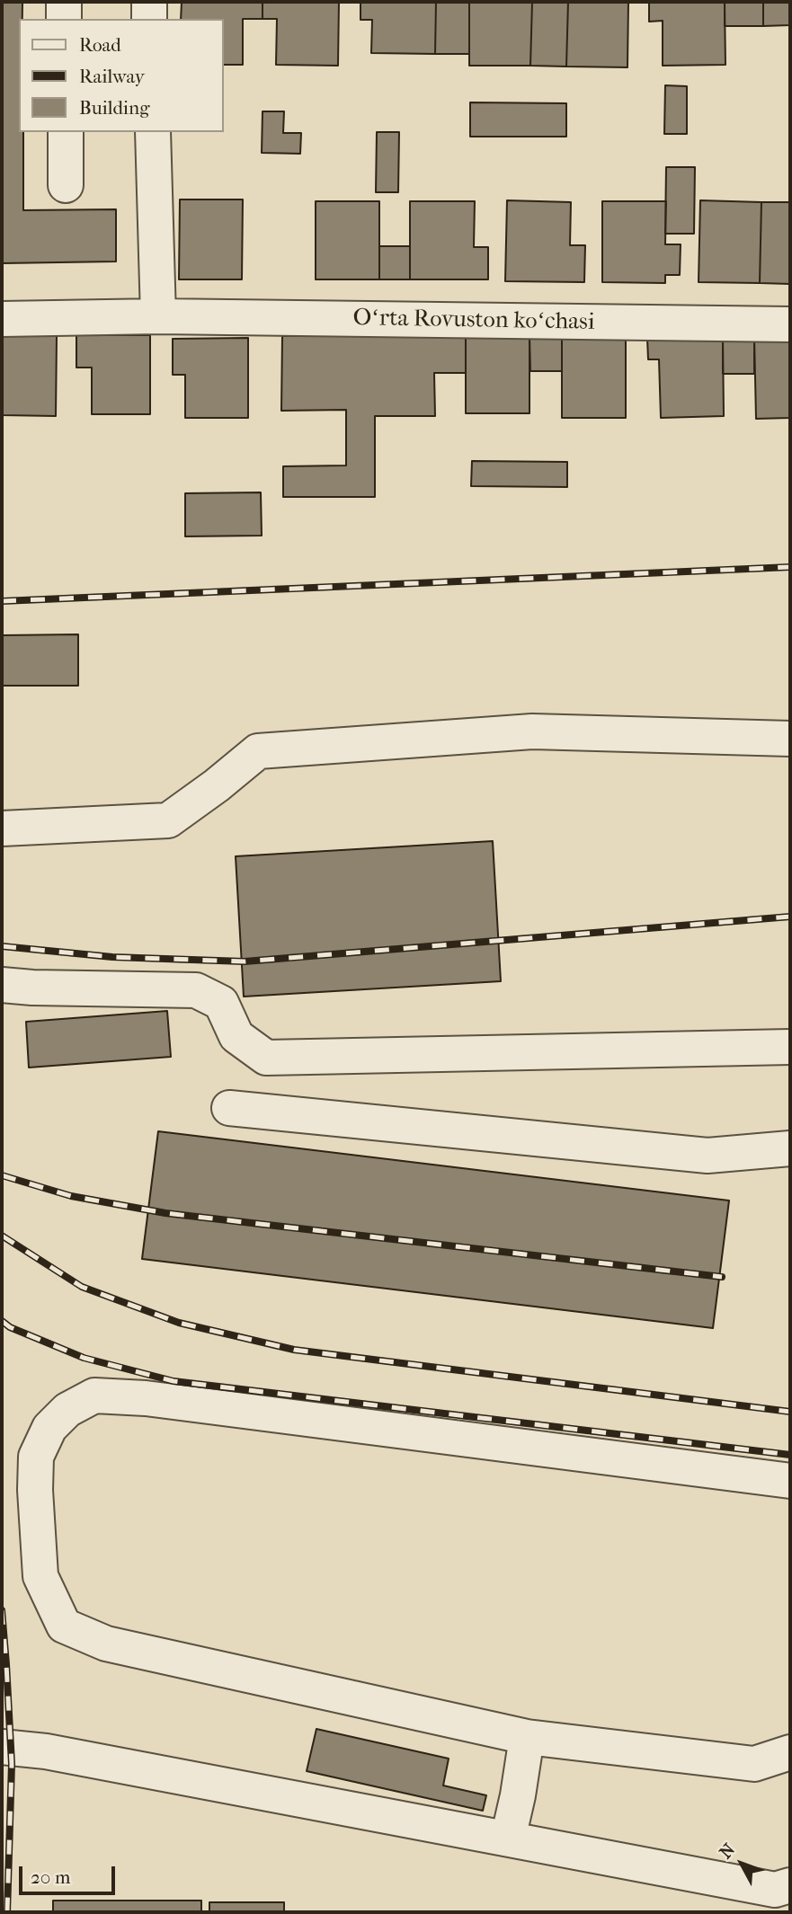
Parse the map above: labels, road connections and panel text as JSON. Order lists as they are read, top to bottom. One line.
{"streets":{"street":["Oʻrta Rovuston koʻchasi"]},"legend":["Road","Railway","Building"],"scale_bar":"20 m","north":"top left"}
